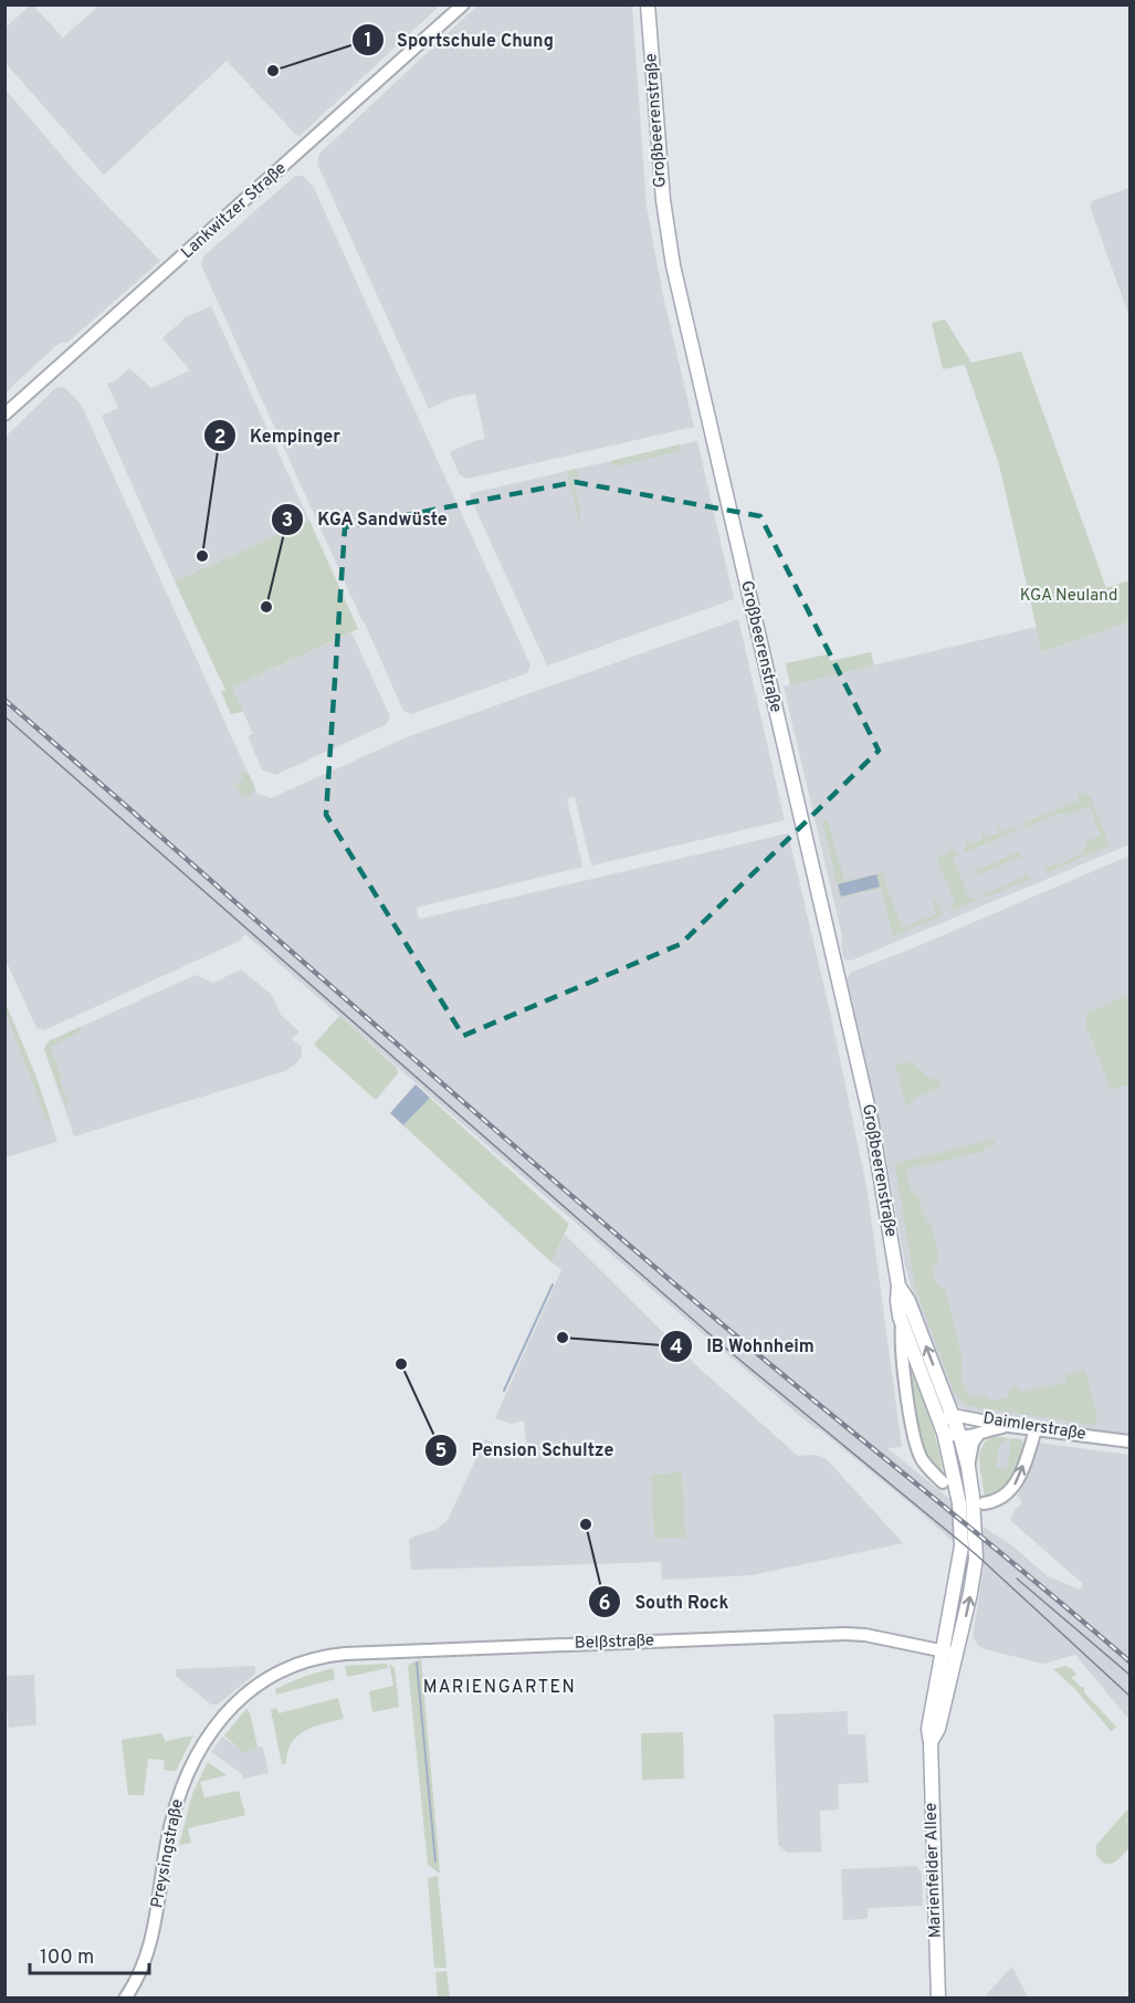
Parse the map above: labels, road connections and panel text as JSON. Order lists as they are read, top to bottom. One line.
{"streets":{"main road":["Großbeerenstraße","Marienfelder Allee"],"street":["Lankwitzer Straße","Daimlerstraße","Belßstraße","Preysingstraße"]},"crossings":[["Großbeerenstraße","Daimlerstraße"],["Großbeerenstraße","Marienfelder Allee"],["Belßstraße","Preysingstraße"],["Belßstraße","Marienfelder Allee"]],"districts":["MARIENGARTEN"],"parks":["KGA Neuland"],"places":["Sportschule Chung","Kempinger","KGA Sandwüste","IB Wohnheim","Pension Schultze","South Rock"],"scale_bar":"100 m"}
